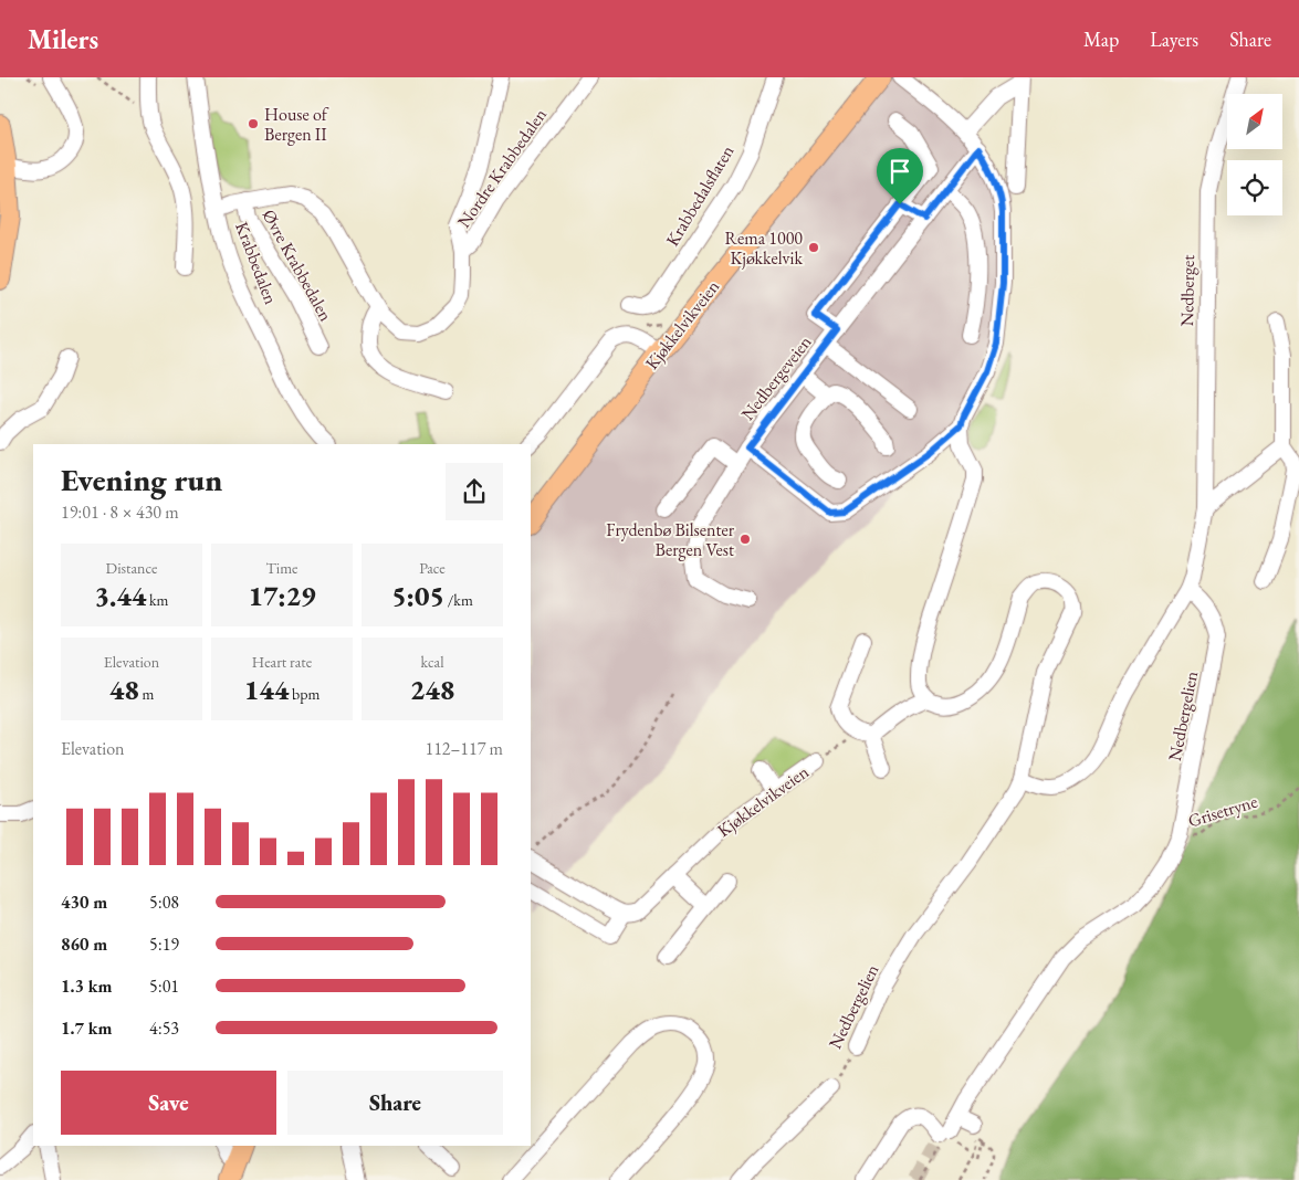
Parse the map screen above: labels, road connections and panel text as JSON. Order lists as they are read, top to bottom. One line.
{"streets":{"main road":["Kjøkkelvikveien"],"street":["Nordre Krabbedalen","Krabbedalsflaten","Krabbedalen","Øvre Krabbedalen","Nedberget","Nedbergeveien","Nedbergelien"],"path":["Grisetryne"]},"crossings":[["Nordre Krabbedalen","Øvre Krabbedalen"],["Krabbedalen","Øvre Krabbedalen"],["Nedberget","Nedbergelien"],["Nedbergelien","Grisetryne"]],"places":["House of Bergen II","Rema 1000 Kjøkkelvik","Frydenbø Bilsenter Bergen Vest"],"north":"top right","page":{"header":"Milers","nav":["Map","Layers","Share"],"heading":["Evening run","19:01 · 8 × 430 m"],"stats":[["Distance","3.44 km"],["Time","17:29"],["Pace","5:05 /km"],["Elevation","48 m"],["Heart rate","144 bpm"],["kcal","248"]],"chart":["Elevation","112–117 m"],"list":[{"name":"430 m","note":"5:08"},{"name":"860 m","note":"5:19"},{"name":"1.3 km","note":"5:01"},{"name":"1.7 km","note":"4:53"}],"buttons":["Save","Share"]}}
